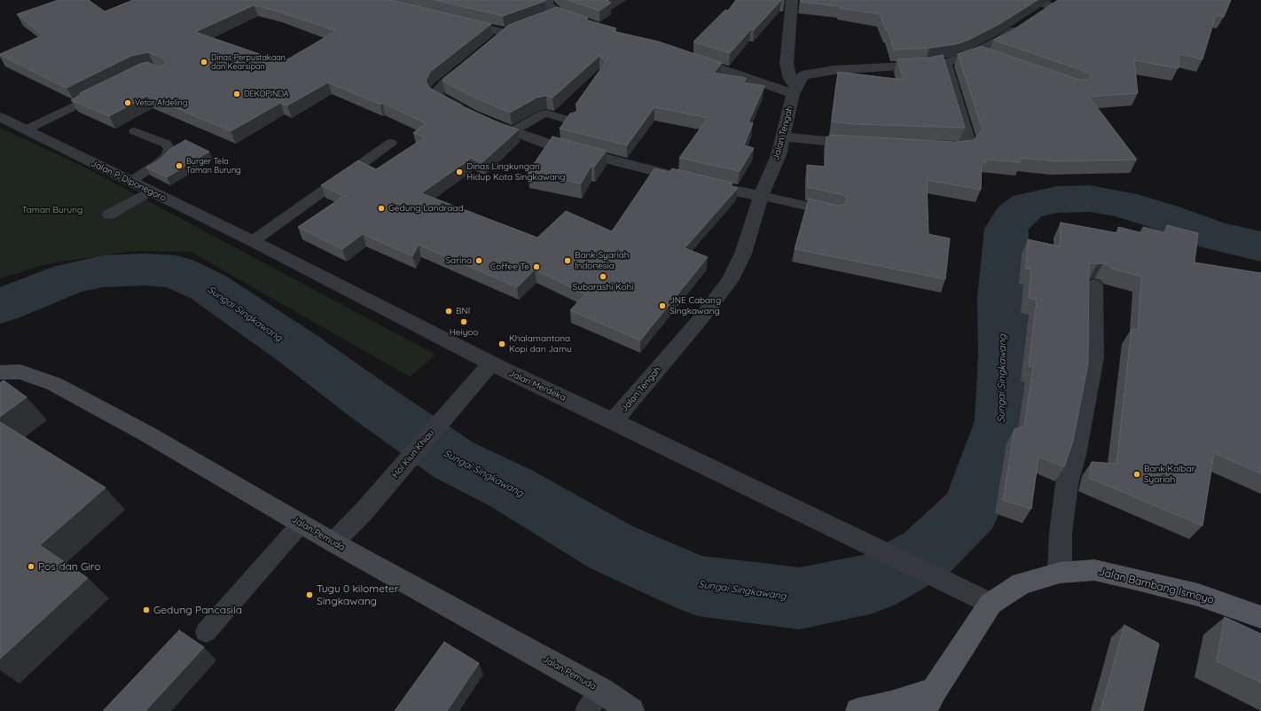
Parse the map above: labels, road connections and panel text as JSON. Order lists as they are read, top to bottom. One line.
{"streets":{"main road":["Jalan Pemuda","Jalan Bambang Ismoyo"],"street":["Jalan Tengah","Jalan P. Diponegoro","Jalan Merdeka","Hoi Kiun Khiau"]},"crossings":[["Jalan Tengah","Jalan Merdeka"],["Jalan P. Diponegoro","Jalan Merdeka"],["Jalan Merdeka","Hoi Kiun Khiau"],["Jalan Merdeka","Jalan Bambang Ismoyo"],["Hoi Kiun Khiau","Jalan Pemuda"]],"water":["Sungai Singkawang"],"parks":["Taman Burung"],"places":["Dinas Perpustakaan dan Kearsipan","DEKOPINDA","Vetor Afdeling","Burger Tela Taman Burung","Dinas Lingkungan Hidup Kota Singkawang","Gedung Landraad","Sarina","Bank Syariah Indonesia","Coffee Te","Subarashi Kohi","JNE Cabang Singkawang","BNI","Heiyoo","Khalamantana Kopi dan Jamu","Bank Kalbar Syariah","Pos dan Giro","Tugu 0 kilometer Singkawang","Gedung Pancasila"]}
